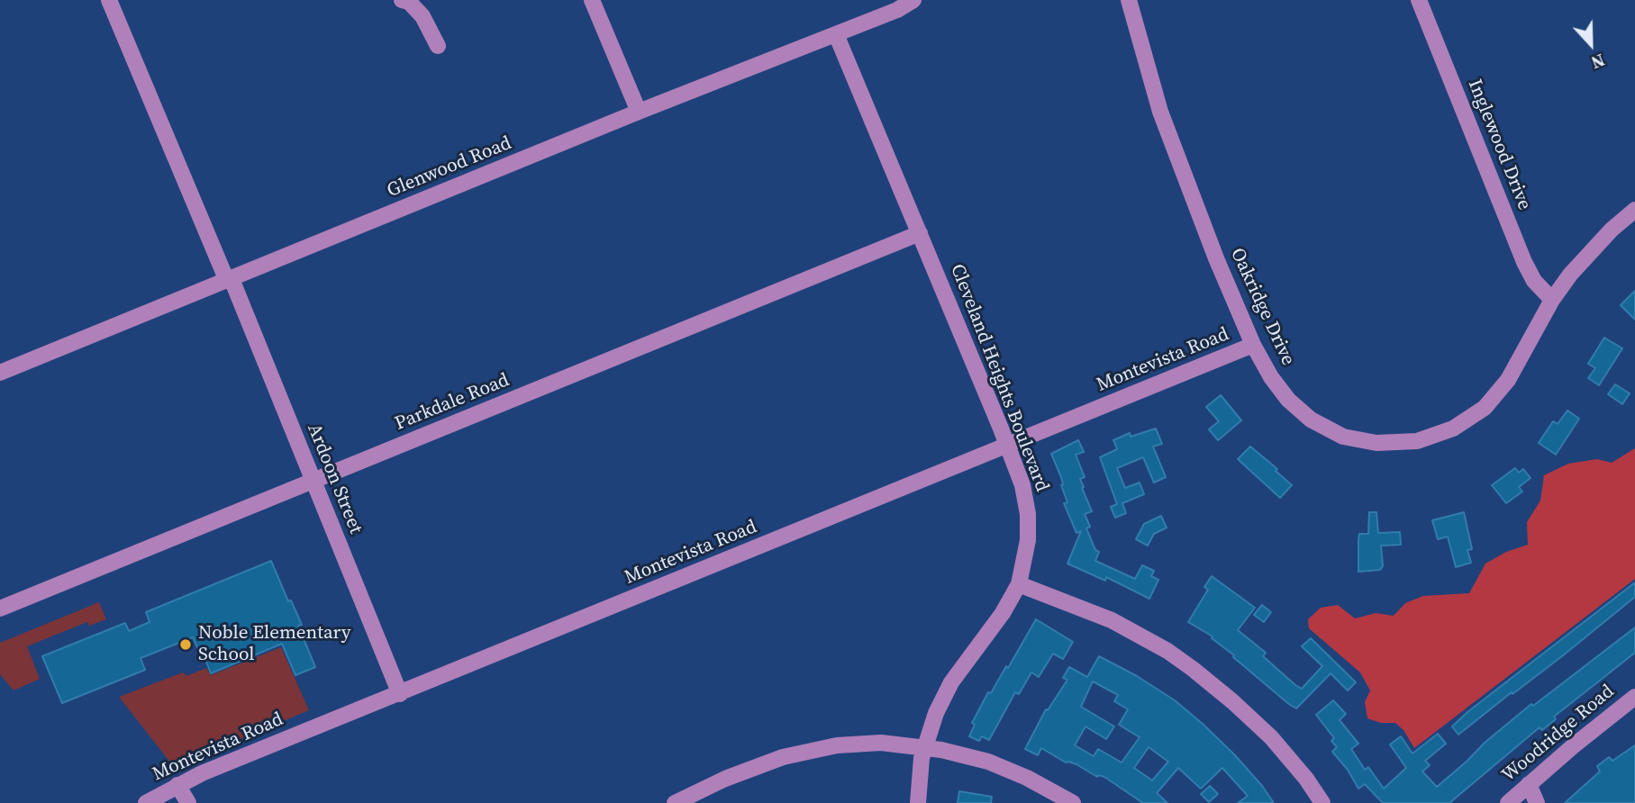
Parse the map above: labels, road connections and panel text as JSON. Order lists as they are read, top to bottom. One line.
{"streets":{"street":["Inglewood Drive","Glenwood Road","Oakridge Drive","Montevista Road","Cleveland Heights Boulevard","Parkdale Road","Ardoon Street","Woodridge Road"]},"crossings":[["Inglewood Drive","Oakridge Drive"],["Glenwood Road","Cleveland Heights Boulevard"],["Glenwood Road","Ardoon Street"],["Oakridge Drive","Montevista Road"],["Montevista Road","Cleveland Heights Boulevard"],["Montevista Road","Ardoon Street"],["Cleveland Heights Boulevard","Parkdale Road"],["Parkdale Road","Ardoon Street"]],"places":["Noble Elementary School"],"north":"bottom"}
